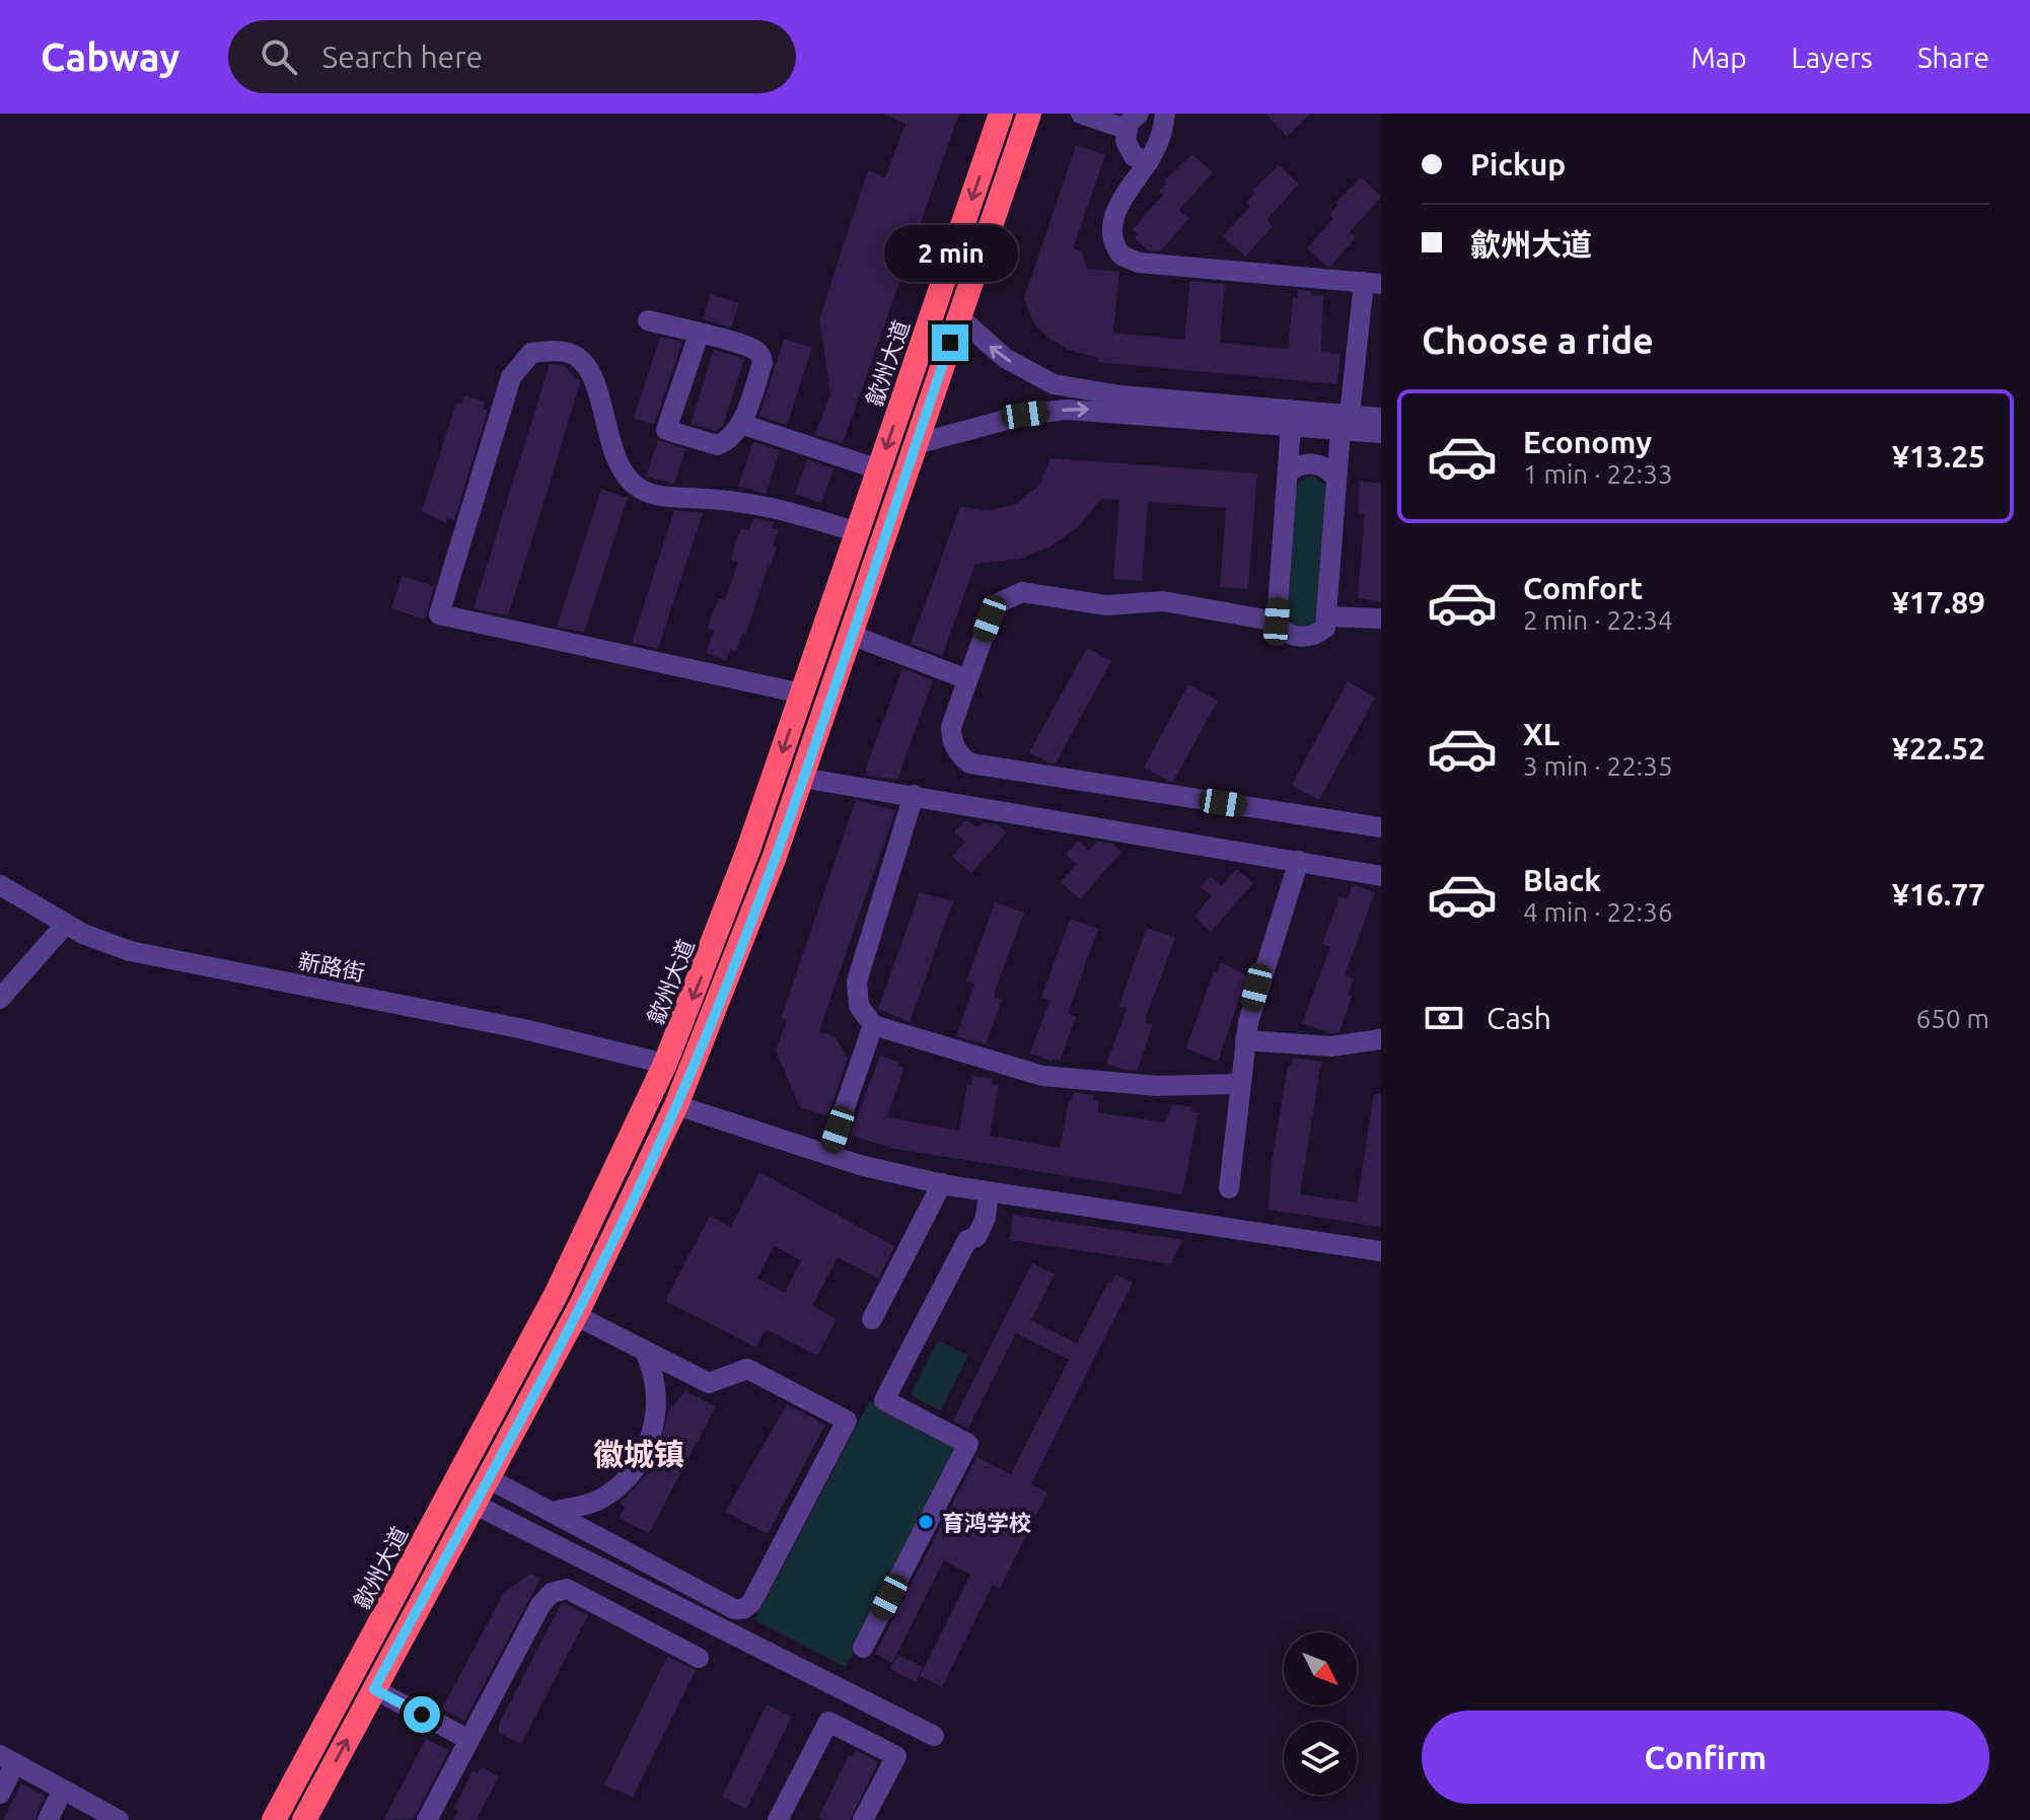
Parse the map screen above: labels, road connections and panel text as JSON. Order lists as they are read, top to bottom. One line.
{"streets":{"highway":["歙州大道"],"street":["新路街"]},"crossings":[["歙州大道","新路街"]],"districts":["徽城镇"],"places":["育鸿学校"],"north":"bottom right","page":{"header":"Cabway","search":"Search here","nav":["Map","Layers","Share"],"banner":["Pickup","歙州大道"],"bubble":"2 min","heading":"Choose a ride","list":[{"name":"Economy","note":"1 min · 22:33","value":"¥13.25"},{"name":"Comfort","note":"2 min · 22:34","value":"¥17.89"},{"name":"XL","note":"3 min · 22:35","value":"¥22.52"},{"name":"Black","note":"4 min · 22:36","value":"¥16.77"}],"pay":["Cash","650 m"],"buttons":"Confirm"}}
